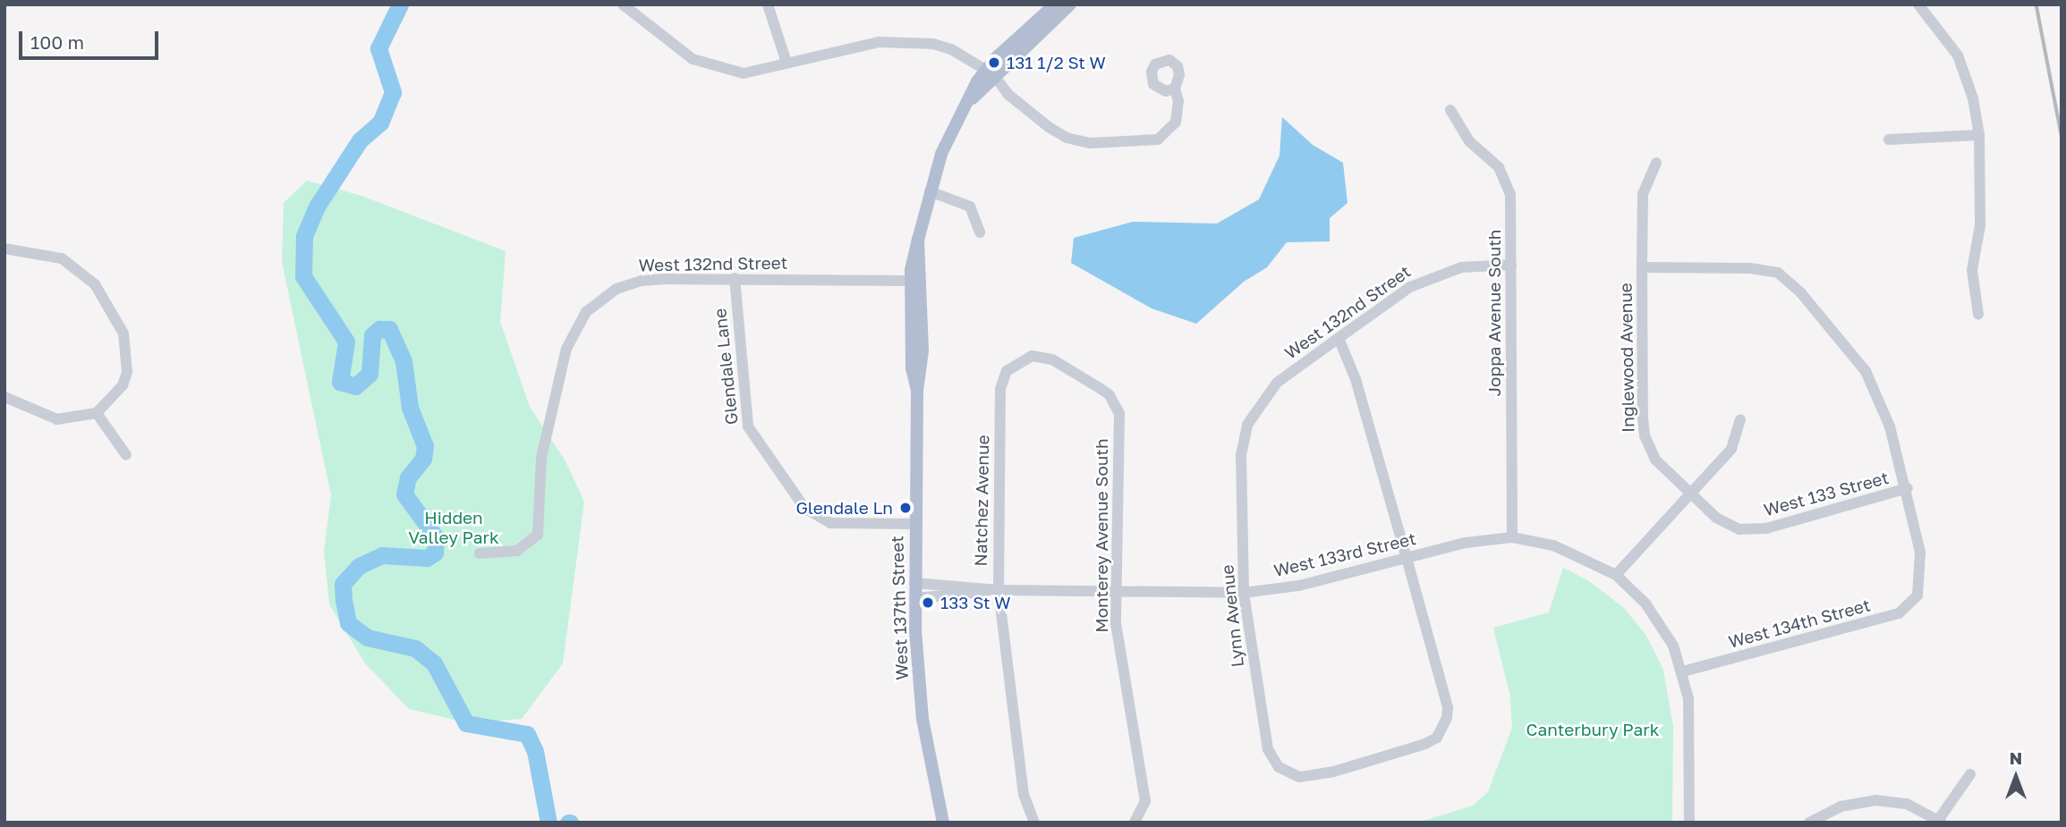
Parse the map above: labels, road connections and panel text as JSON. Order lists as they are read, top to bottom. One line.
{"streets":{"main road":["West 137th Street"],"street":["West 132nd Street","Joppa Avenue South","Inglewood Avenue","Glendale Lane","West 133 Street","Natchez Avenue","Monterey Avenue South","West 133rd Street","Lynn Avenue","West 134th Street"]},"crossings":[["West 132nd Street","Joppa Avenue South"],["West 132nd Street","Glendale Lane"],["West 132nd Street","West 137th Street"],["West 132nd Street","Lynn Avenue"],["Joppa Avenue South","West 133rd Street"],["Inglewood Avenue","West 133 Street"],["Glendale Lane","West 137th Street"],["West 133 Street","West 134th Street"],["Natchez Avenue","Monterey Avenue South"],["Natchez Avenue","West 133rd Street"],["Monterey Avenue South","West 133rd Street"],["West 133rd Street","West 137th Street"],["West 133rd Street","Lynn Avenue"]],"parks":["Hidden Valley Park","Canterbury Park"],"places":["131 1/2 St W","Glendale Ln","133 St W"],"scale_bar":"100 m","north":"top"}
